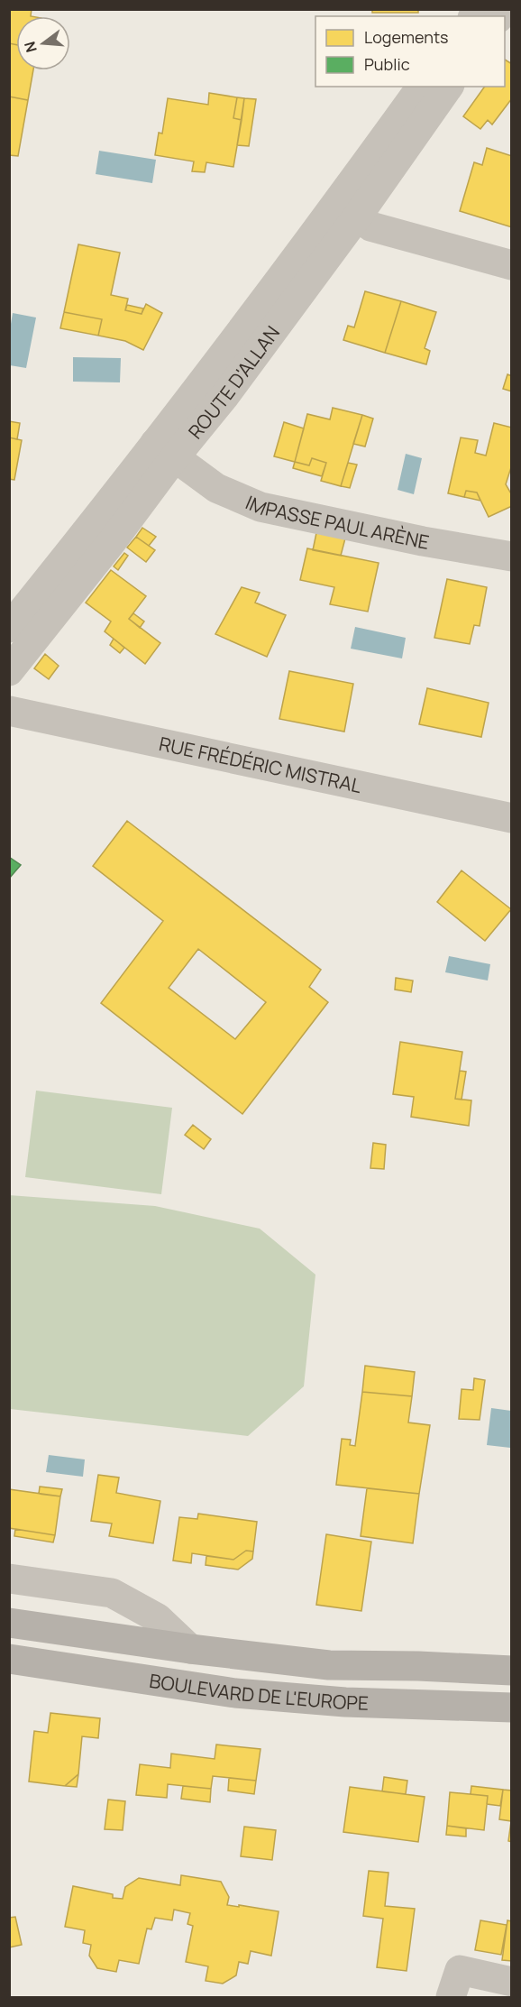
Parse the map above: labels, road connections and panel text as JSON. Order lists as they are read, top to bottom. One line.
{"streets":{"main road":["BOULEVARD DE L'EUROPE"],"street":["ROUTE D'ALLAN","IMPASSE PAUL ARÈNE","RUE FRÉDÉRIC MISTRAL"]},"crossings":[["ROUTE D'ALLAN","IMPASSE PAUL ARÈNE"]],"legend":["Logements","Public"],"north":"left"}
